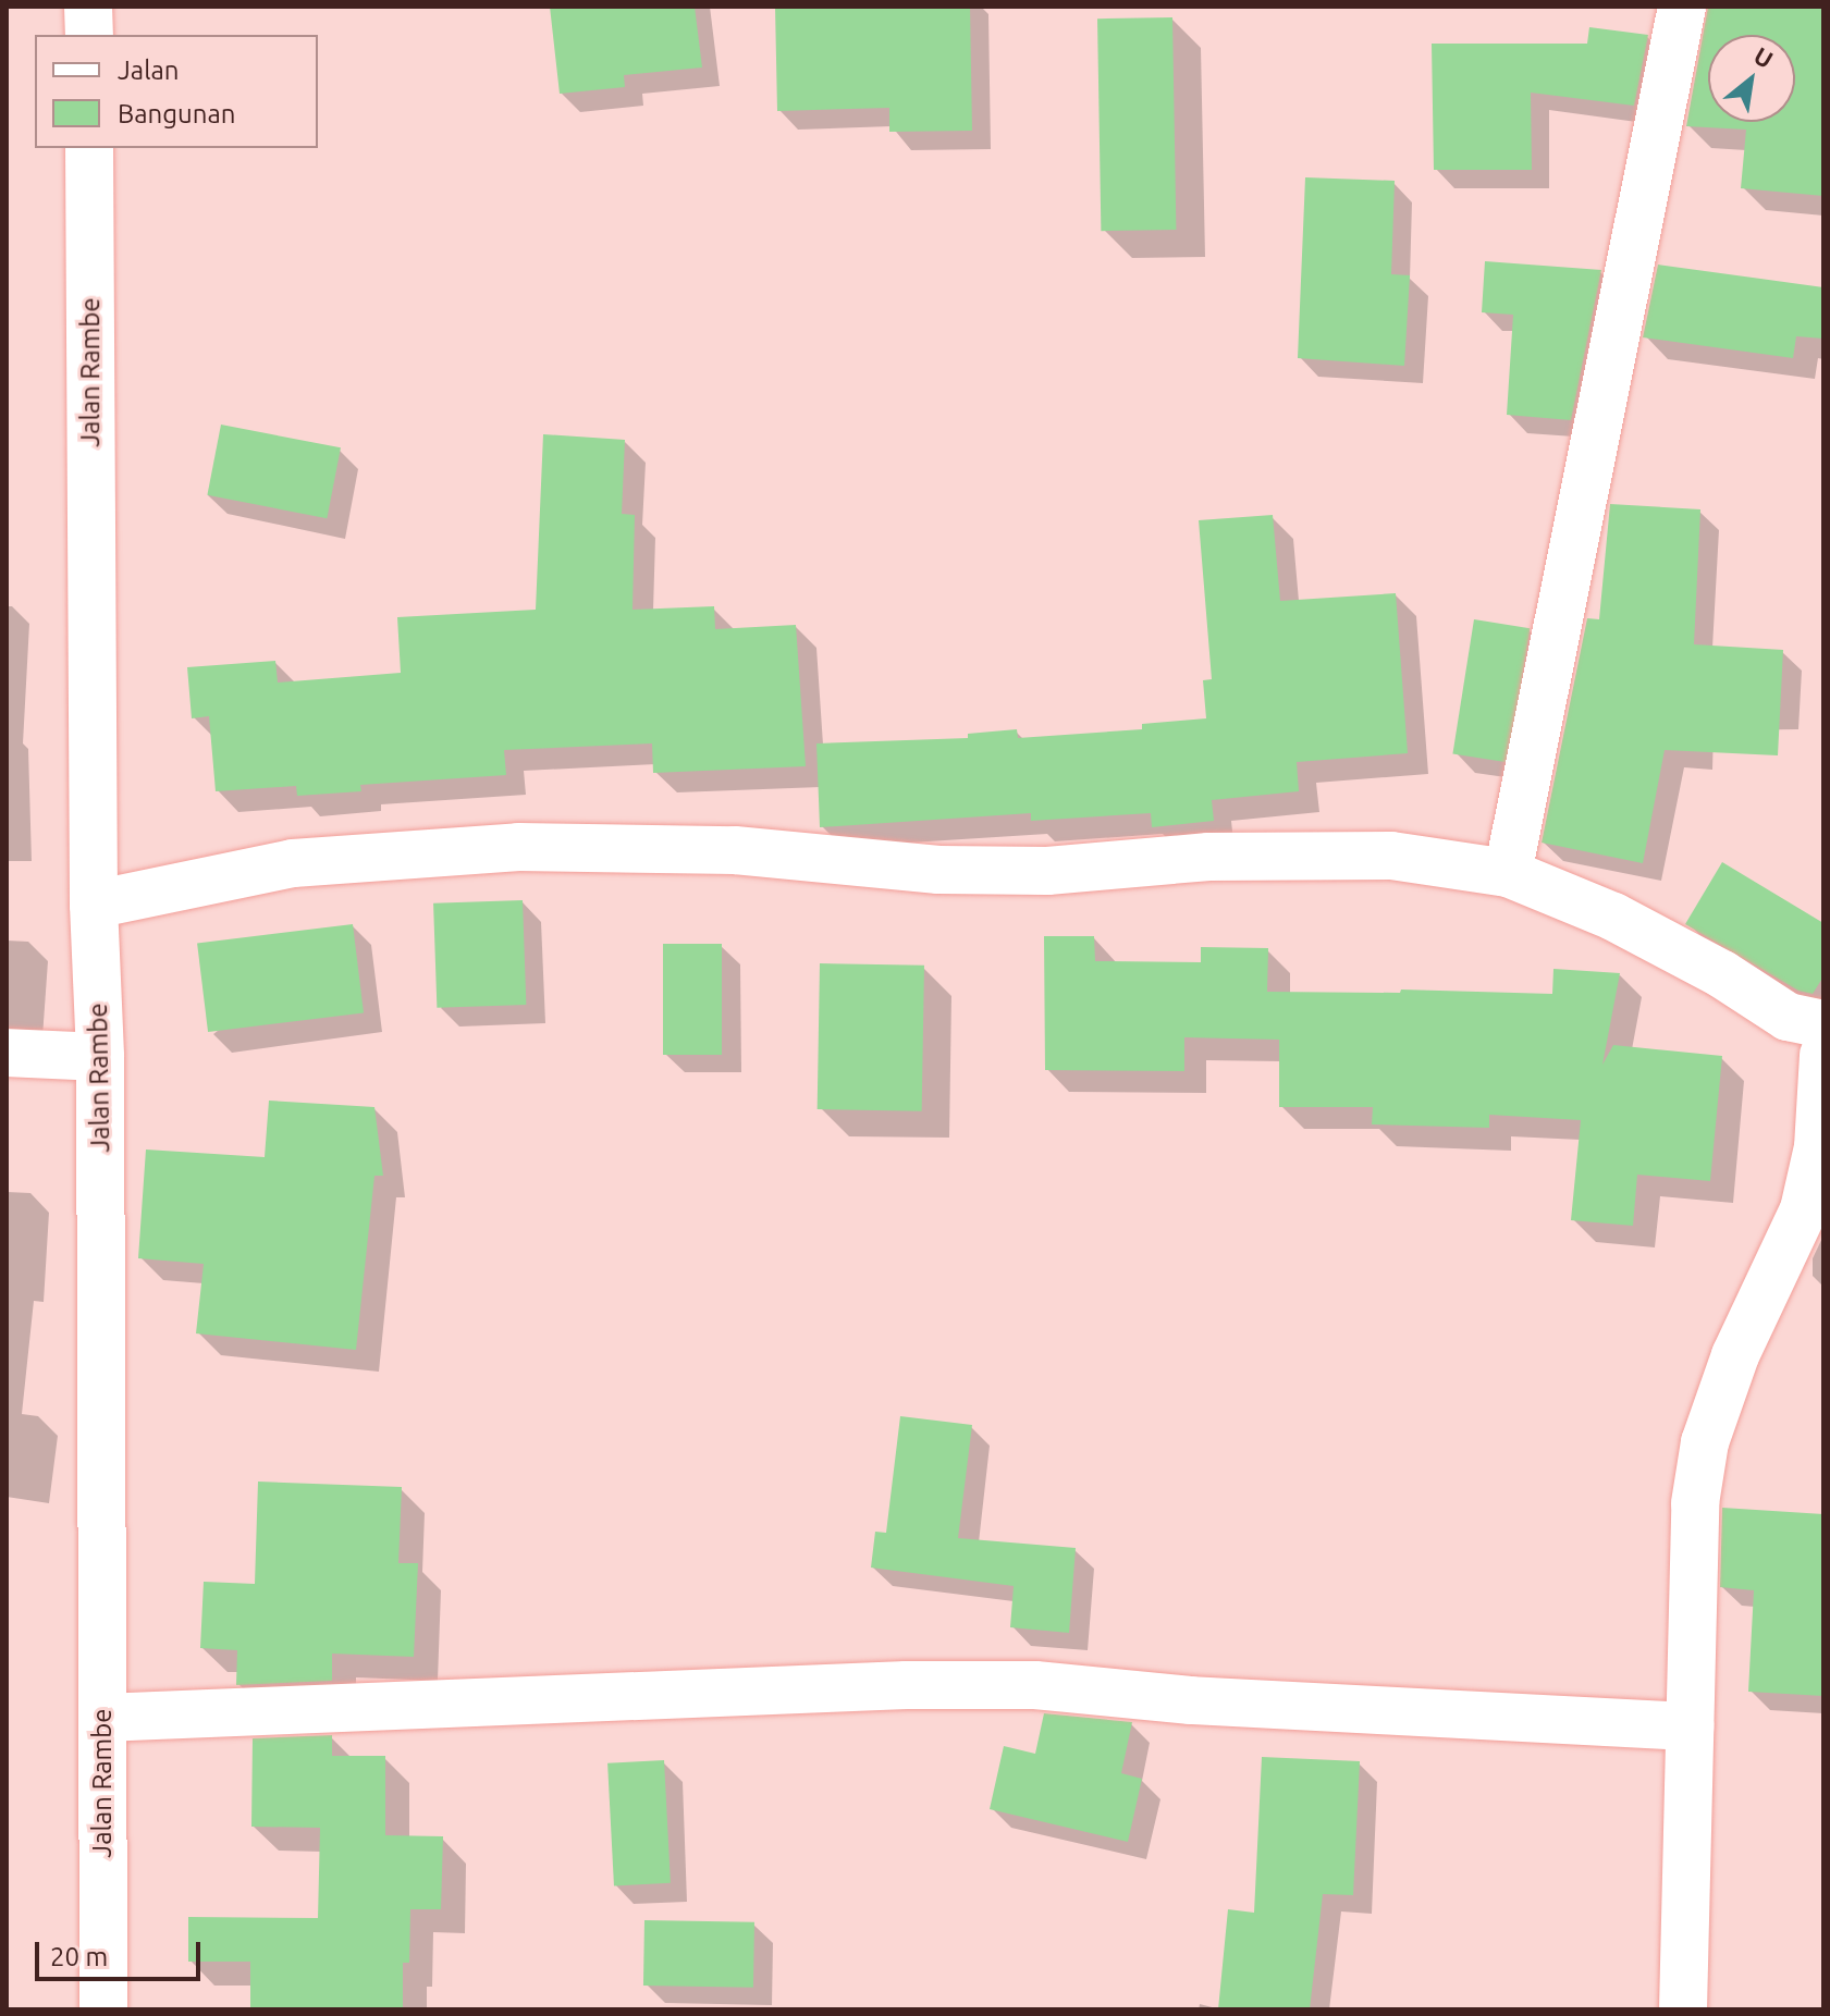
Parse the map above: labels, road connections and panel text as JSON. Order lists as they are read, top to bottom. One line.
{"streets":{"street":["Jalan Rambe"]},"legend":["Jalan","Bangunan"],"scale_bar":"20 m","north":"top right"}
